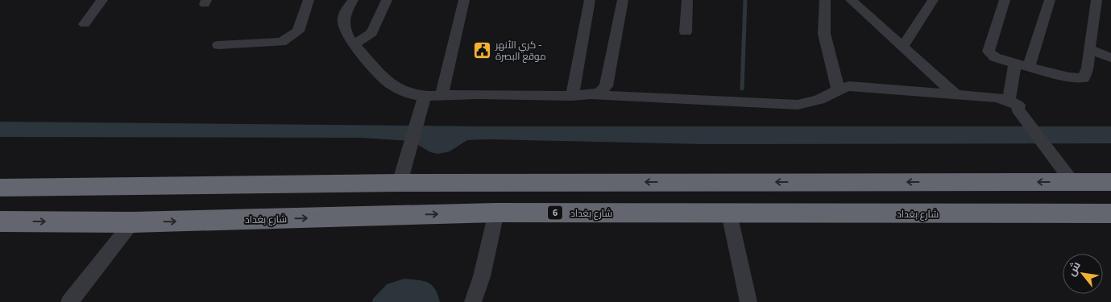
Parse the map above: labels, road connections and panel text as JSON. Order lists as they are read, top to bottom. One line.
{"streets":{"highway":["6","شارع بغداد"]},"places":{"public building":["كري الأنهر - موقع البصرة"]},"north":"top left"}
